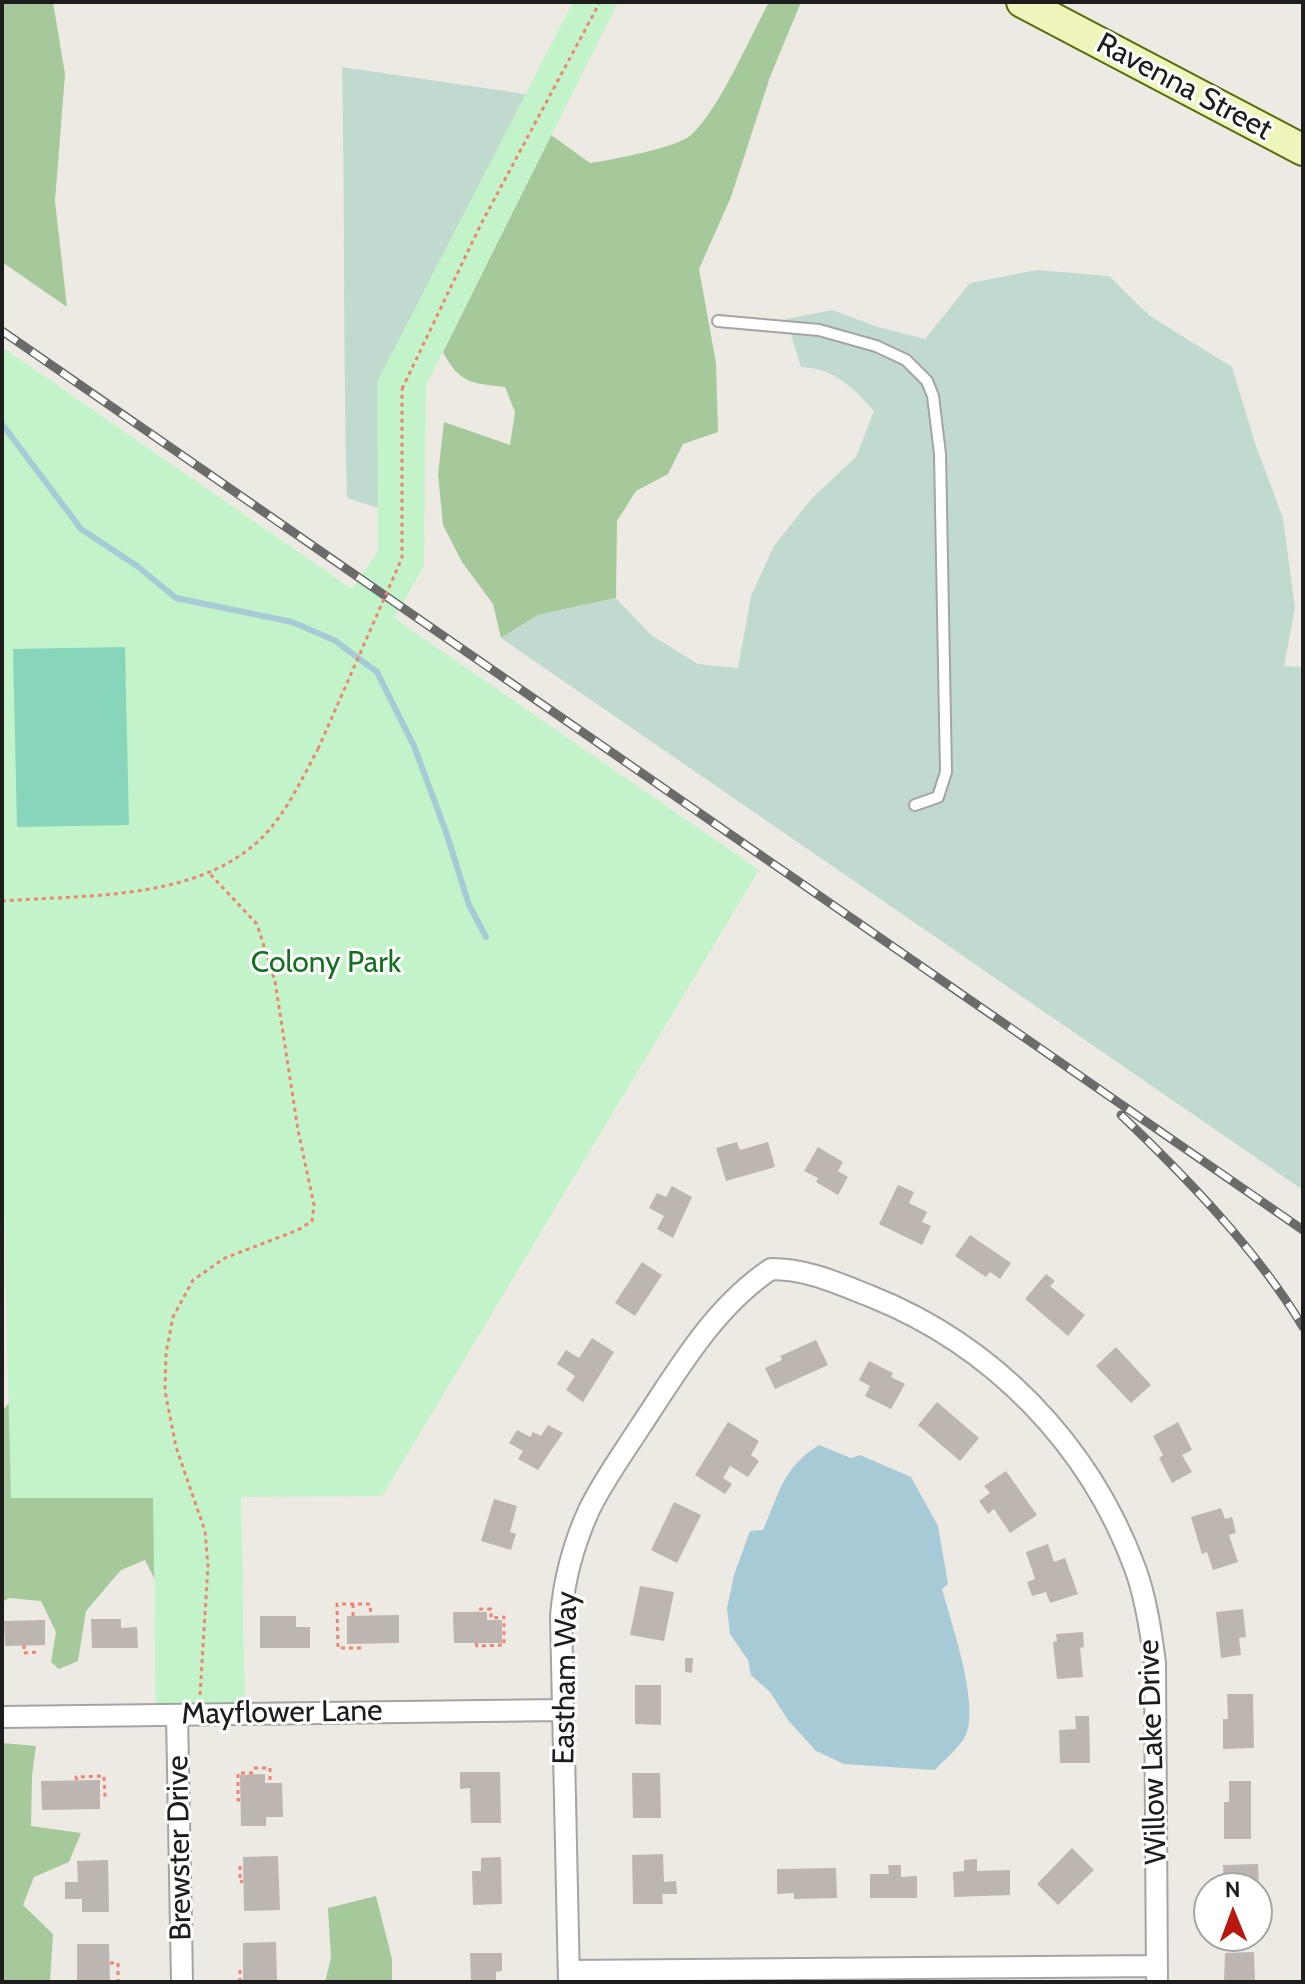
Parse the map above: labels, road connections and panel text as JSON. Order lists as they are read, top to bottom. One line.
{"streets":{"street":["Ravenna Street","Eastham Way","Mayflower Lane","Willow Lake Drive","Brewster Drive"]},"crossings":[["Eastham Way","Mayflower Lane"],["Eastham Way","Willow Lake Drive"],["Mayflower Lane","Brewster Drive"]],"parks":["Colony Park"],"north":"top"}
